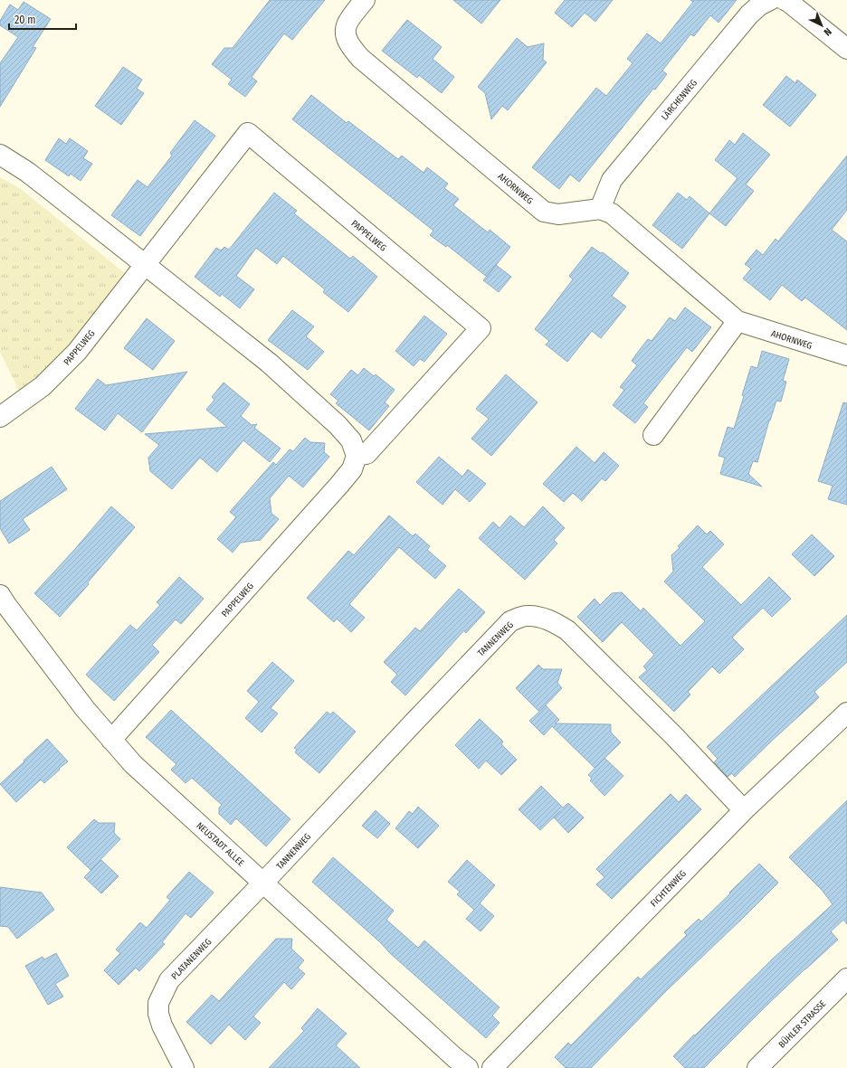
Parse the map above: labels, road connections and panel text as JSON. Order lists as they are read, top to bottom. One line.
{"streets":{"street":["LÄRCHENWEG","AHORNWEG","PAPPELWEG","TANNENWEG","NEUSTADT ALLEE","FICHTENWEG","PLATANENWEG","BÜHLER STRASSE"]},"crossings":[["LÄRCHENWEG","AHORNWEG"],["PAPPELWEG","NEUSTADT ALLEE"],["TANNENWEG","NEUSTADT ALLEE"],["TANNENWEG","FICHTENWEG"],["TANNENWEG","PLATANENWEG"],["NEUSTADT ALLEE","PLATANENWEG"]],"scale_bar":"20 m","north":"bottom right"}
